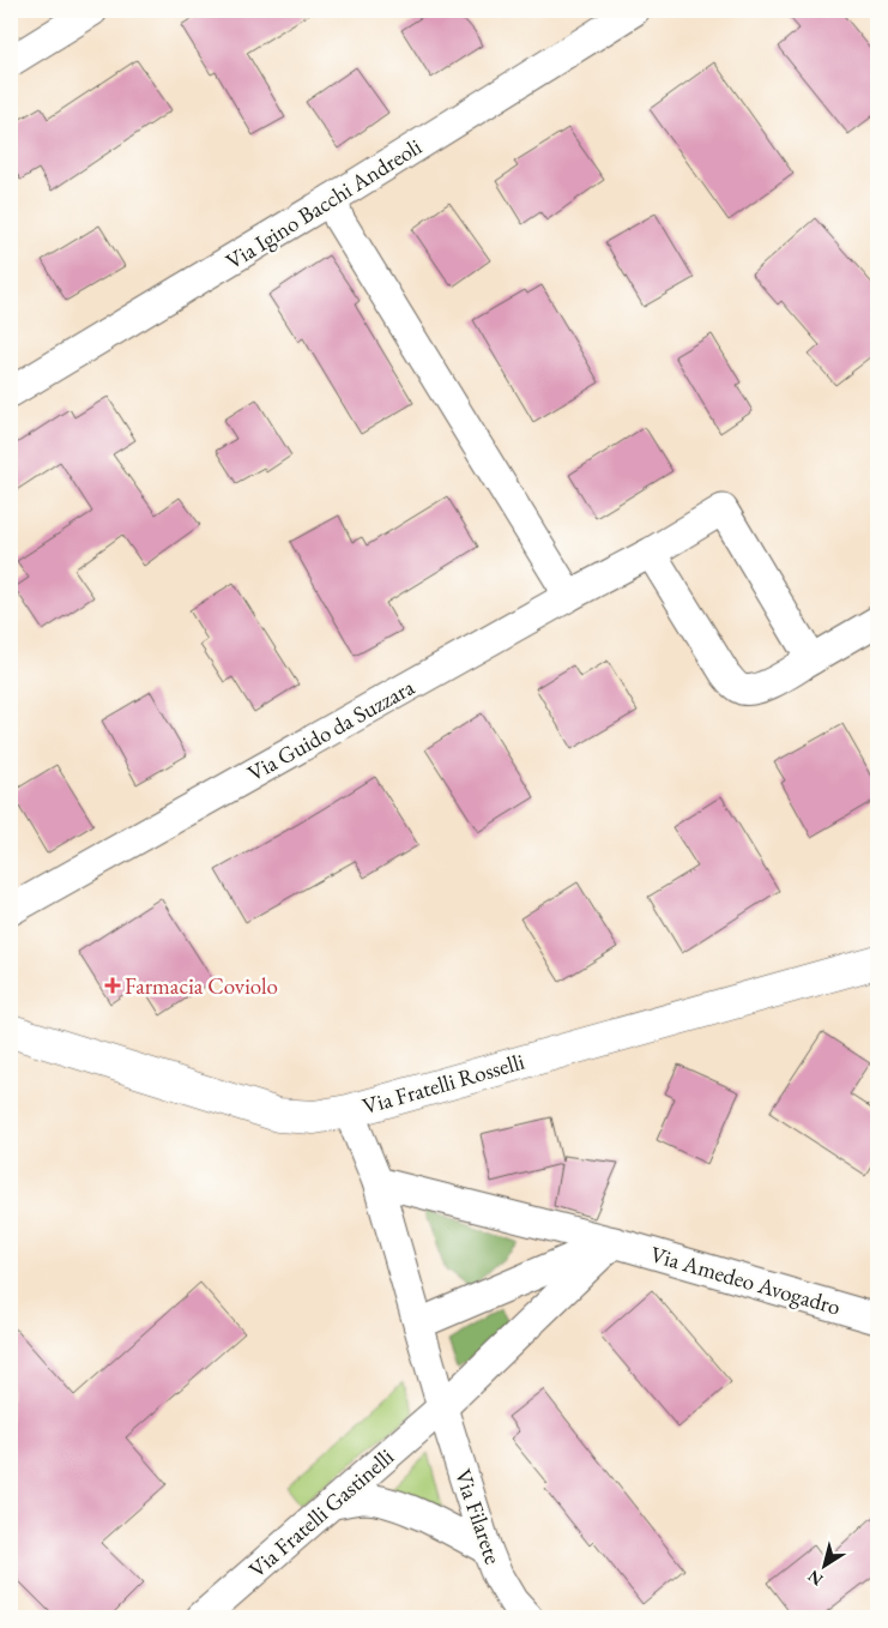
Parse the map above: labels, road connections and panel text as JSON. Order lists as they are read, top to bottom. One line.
{"streets":{"street":["Via Igino Bacchi Andreoli","Via Guido da Suzzara","Via Fratelli Rosselli","Via Amedeo Avogadro","Via Fratelli Gastinelli","Via Filarete"]},"crossings":[["Via Amedeo Avogadro","Via Fratelli Gastinelli"],["Via Fratelli Gastinelli","Via Filarete"]],"places":{"health":["Farmacia Coviolo"]},"north":"bottom left"}
